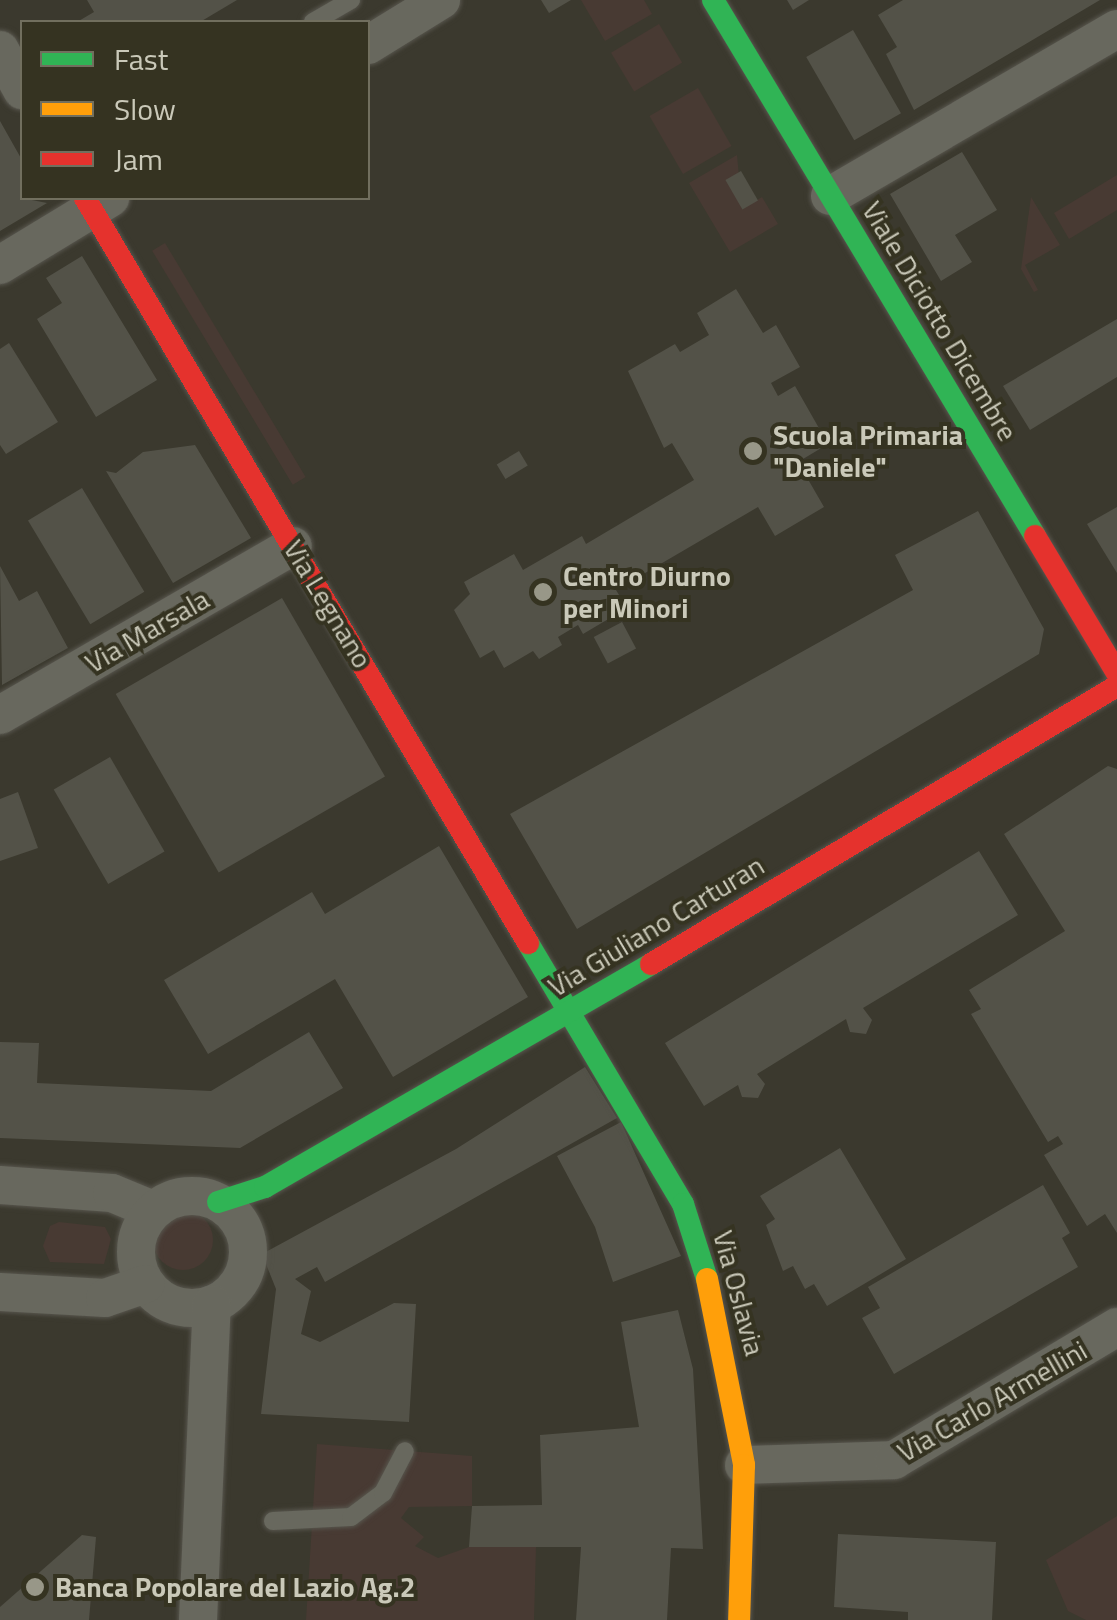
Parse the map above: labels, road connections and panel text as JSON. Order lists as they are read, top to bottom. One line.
{"streets":{"street":["Viale Diciotto Dicembre","Via Legnano","Via Marsala","Via Giuliano Carturan","Via Oslavia","Via Carlo Armellini"]},"crossings":[["Via Legnano","Via Marsala"],["Via Legnano","Via Giuliano Carturan"],["Via Legnano","Via Oslavia"],["Via Giuliano Carturan","Via Oslavia"],["Via Oslavia","Via Carlo Armellini"]],"places":["Scuola Primaria \"Daniele\"","Centro Diurno per Minori","Banca Popolare del Lazio Ag.2"],"legend":["Fast","Slow","Jam"]}
